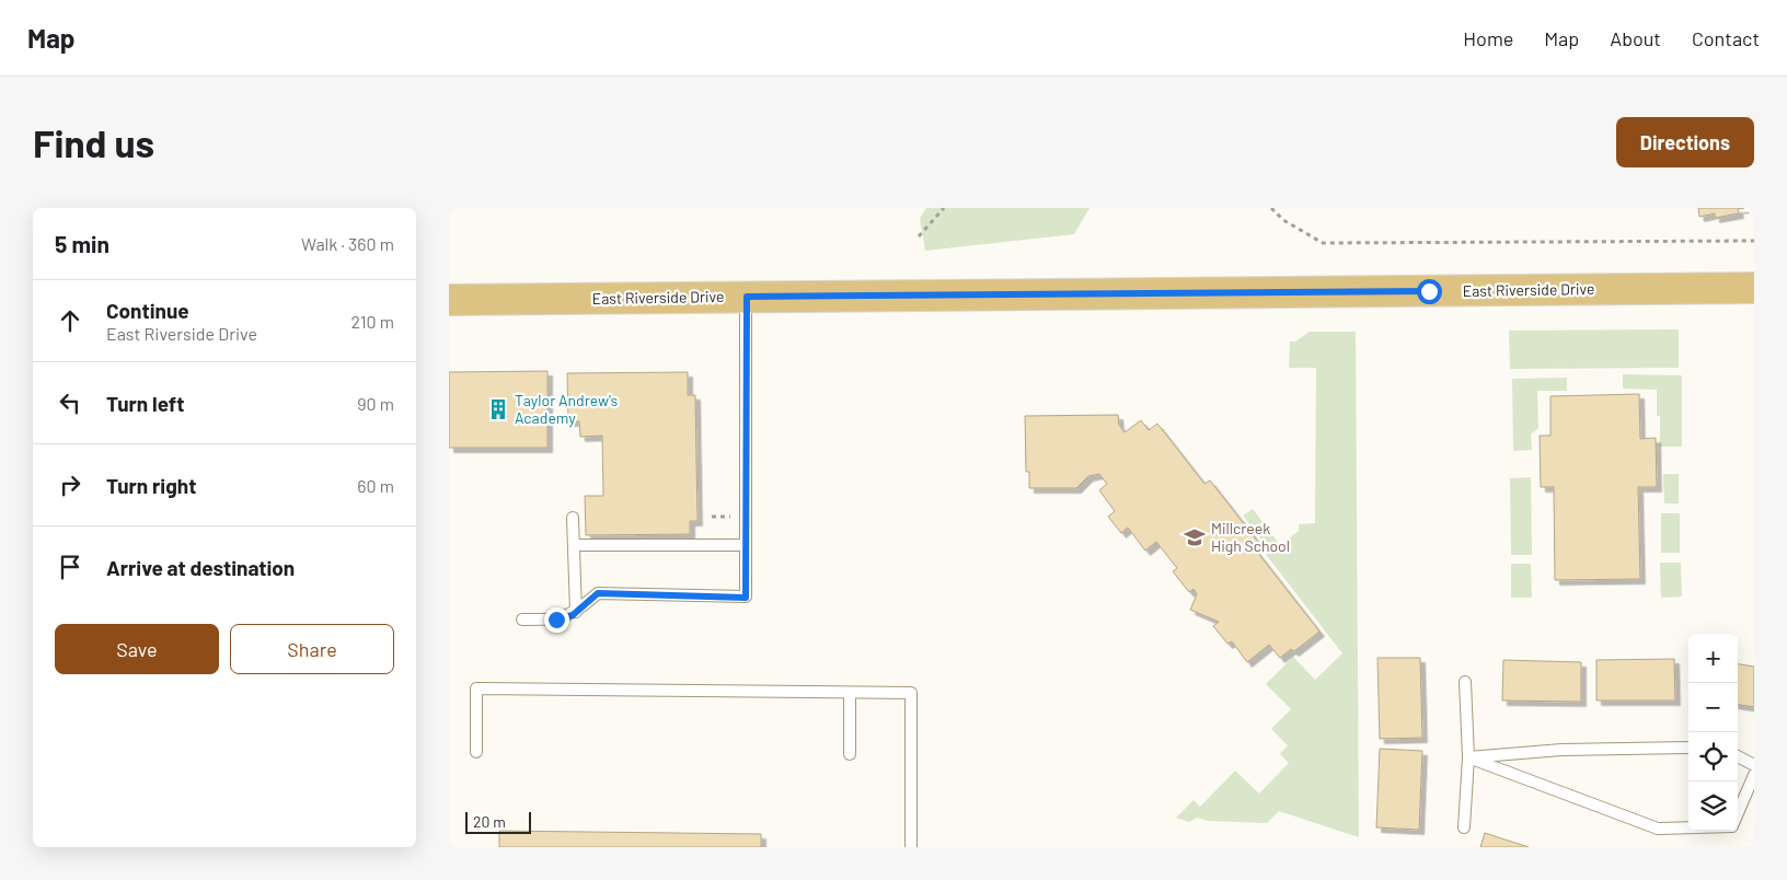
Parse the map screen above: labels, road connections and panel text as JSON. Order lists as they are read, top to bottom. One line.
{"streets":{"main road":["East Riverside Drive"]},"places":{"building":["Taylor Andrew's Academy"],"school or university":["Millcreek High School"]},"scale_bar":"20 m","page":{"header":"Map","nav":["Home","Map","About","Contact"],"buttons":["Directions",["Save","Share"]],"title":"Find us","heading":["5 min","Walk · 360 m"],"list":[["Continue","East Riverside Drive","210 m"],["Turn left","90 m"],["Turn right","60 m"],"Arrive at destination"],"map_buttons":["+","−"],"scale":"20 m"}}
